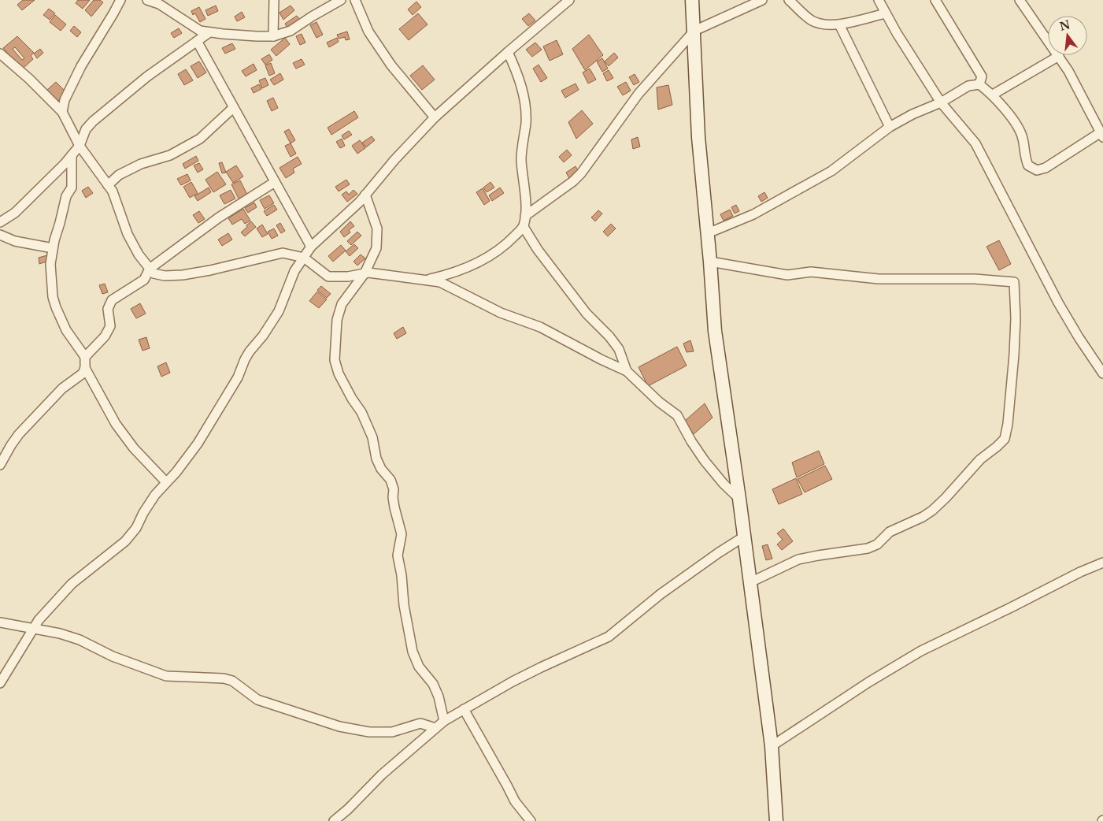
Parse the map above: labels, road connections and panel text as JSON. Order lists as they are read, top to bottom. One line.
{"north":"top"}
